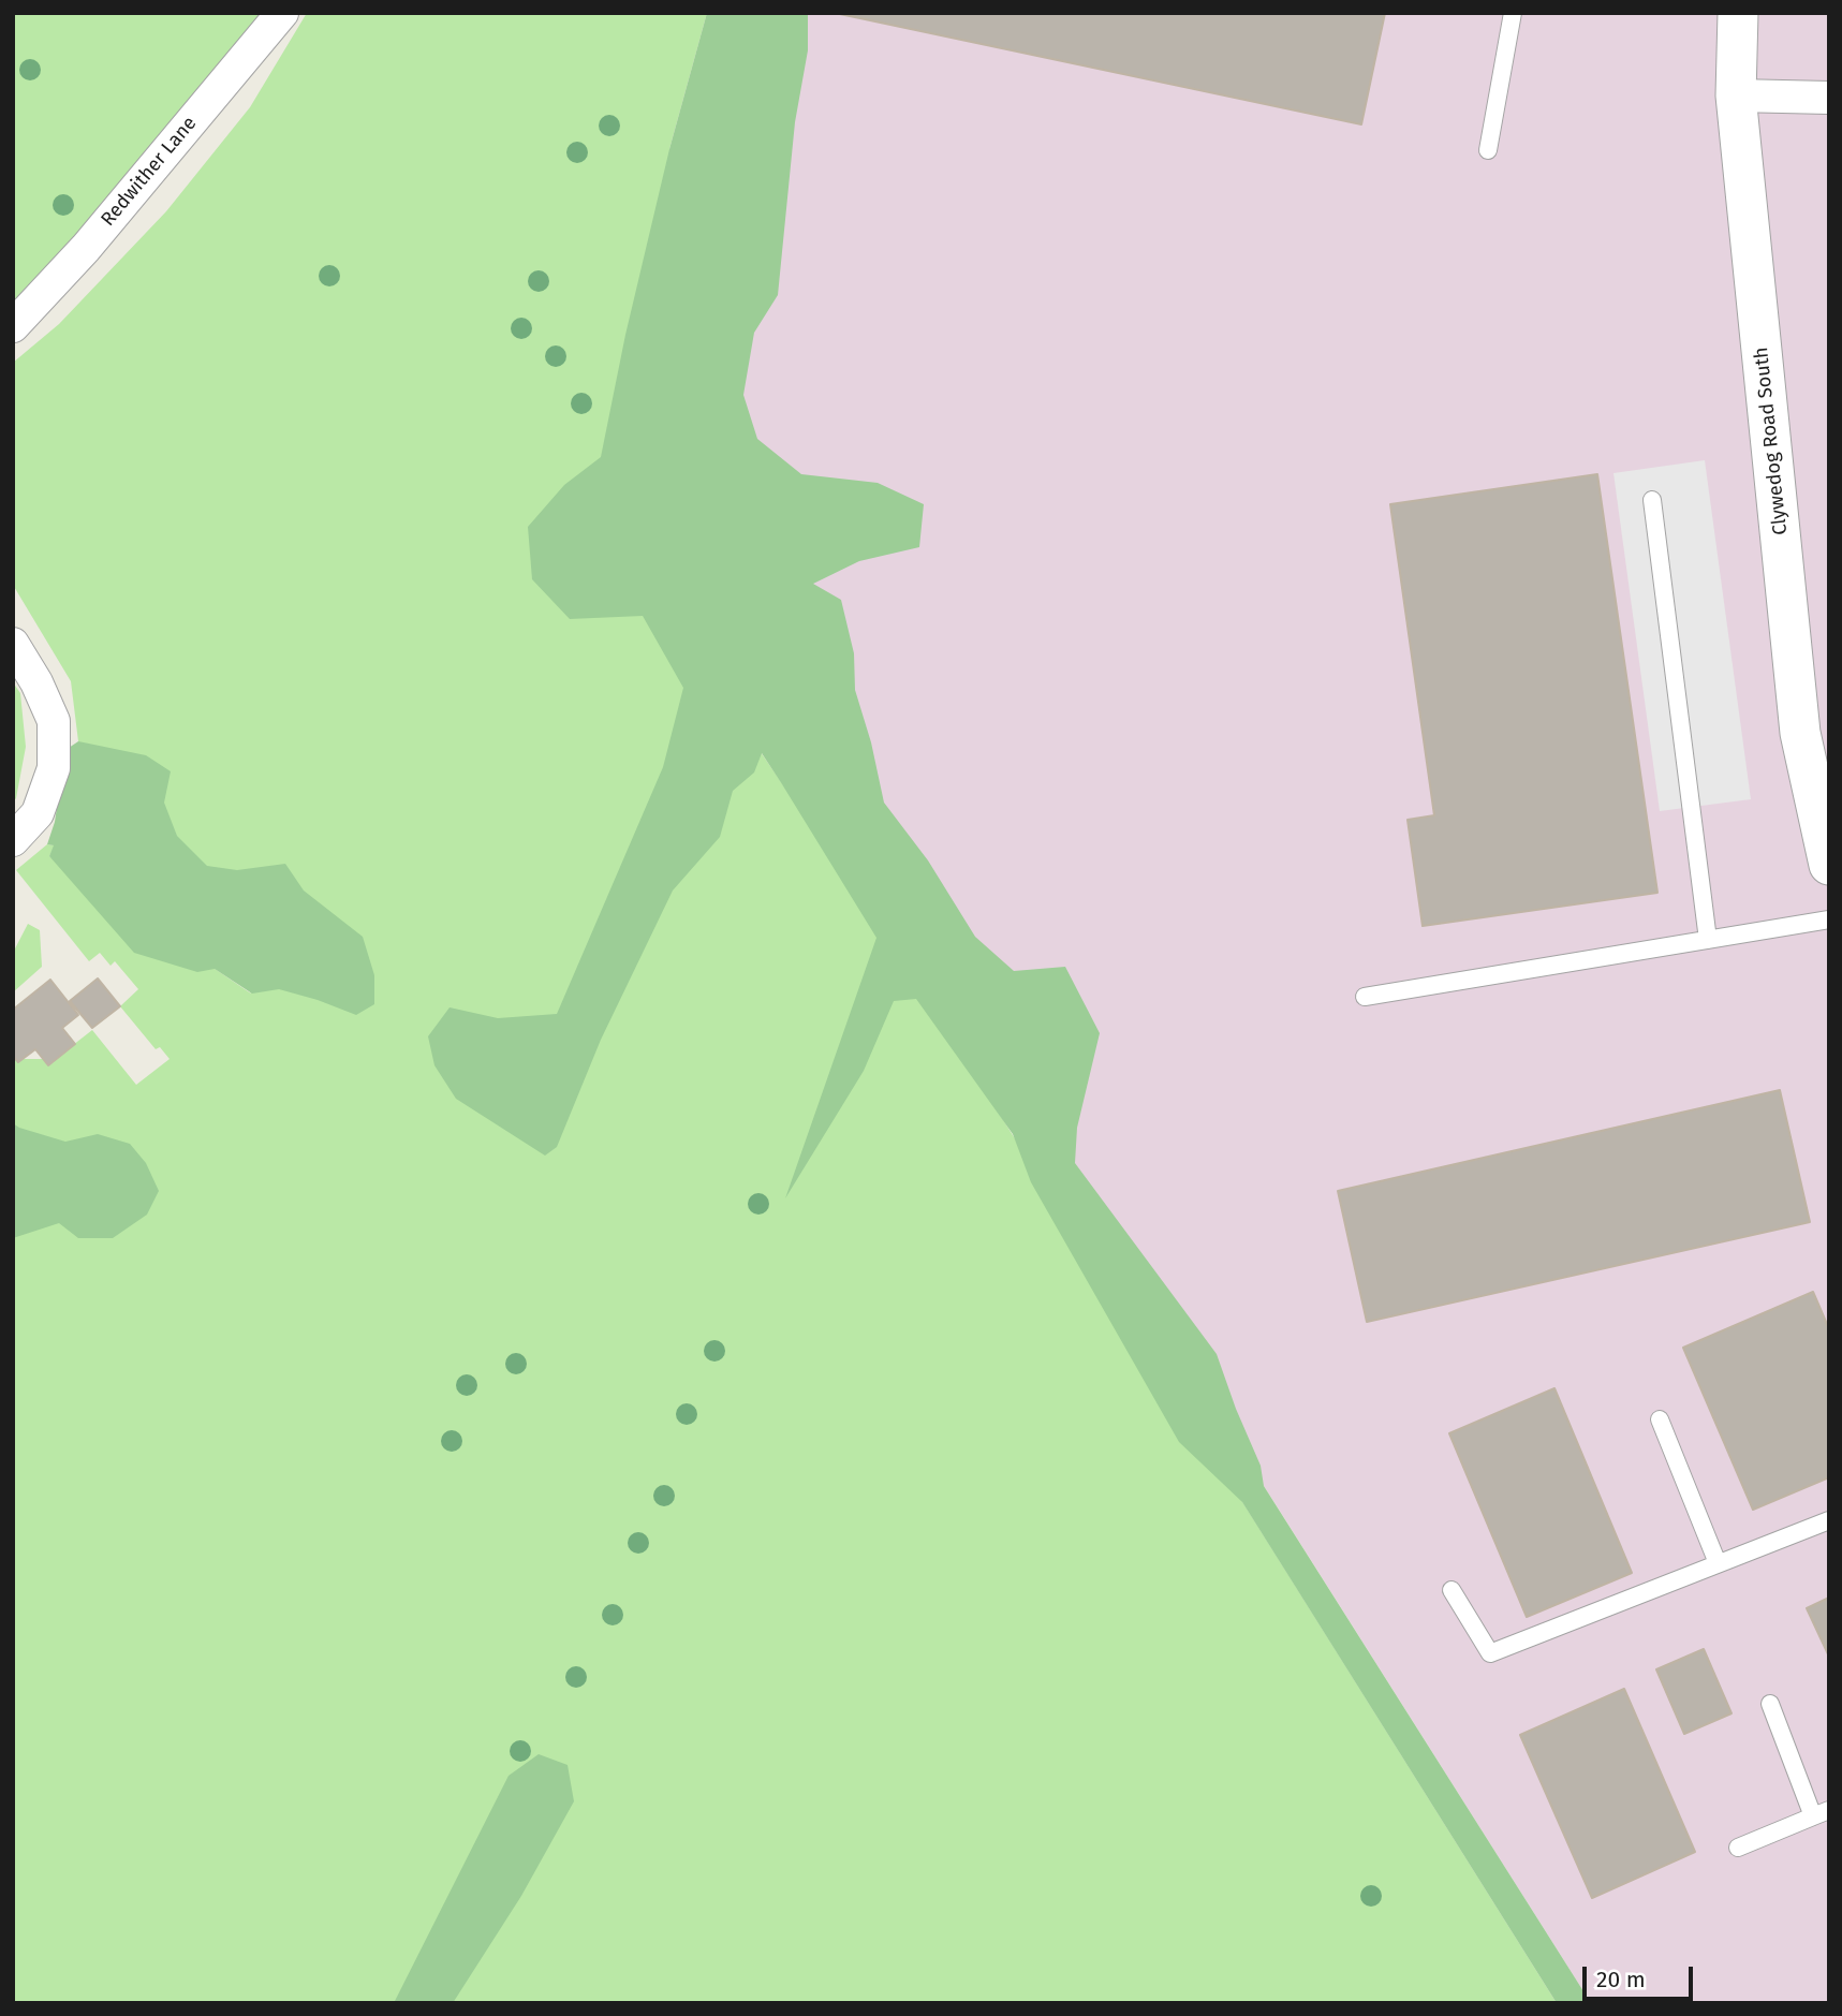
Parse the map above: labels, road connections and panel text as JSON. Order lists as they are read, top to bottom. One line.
{"streets":{"street":["Redwither Lane","Clywedog Road South"]},"scale_bar":"20 m"}
